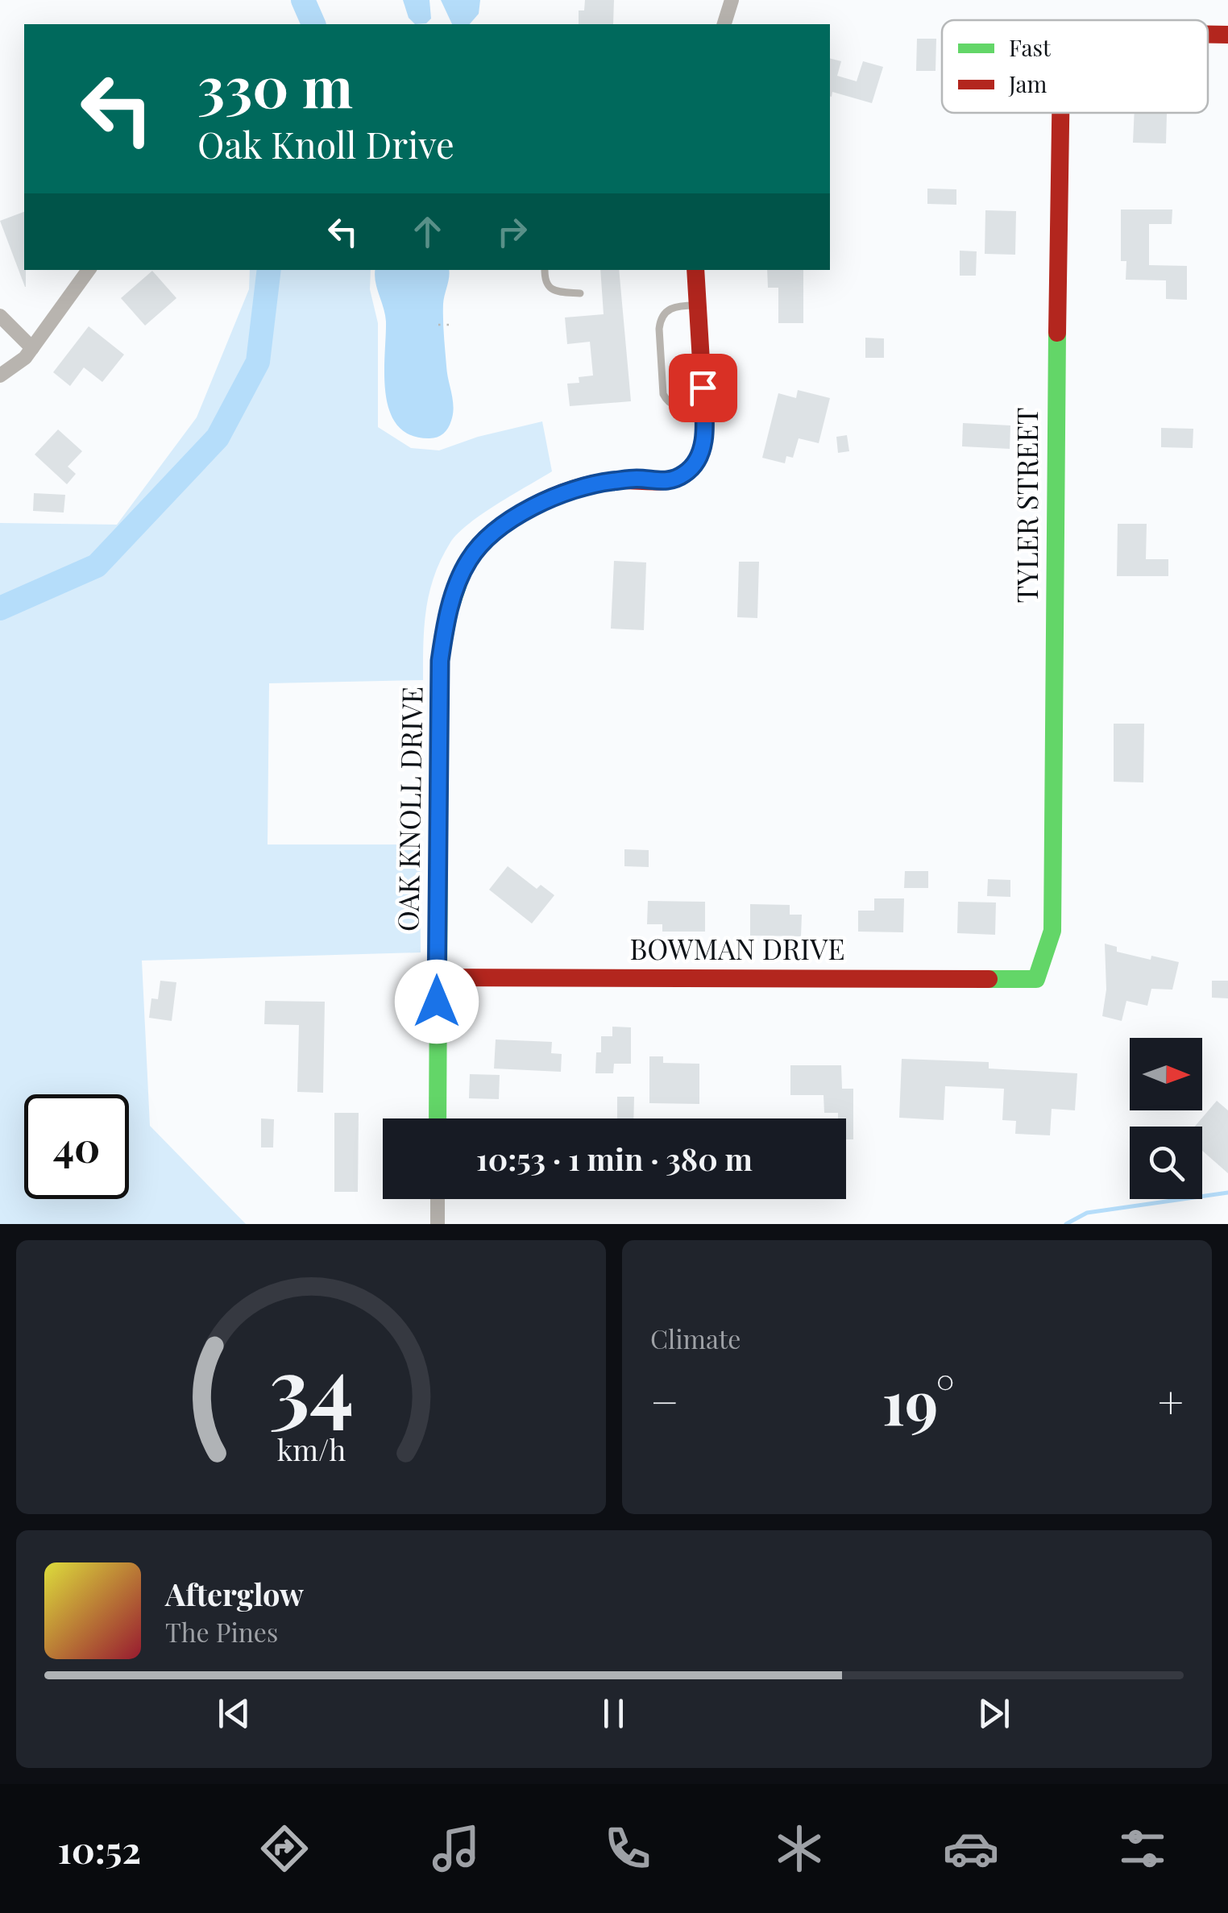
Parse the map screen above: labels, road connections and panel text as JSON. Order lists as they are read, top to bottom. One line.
{"streets":{"street":["TYLER STREET","OAK KNOLL DRIVE","BOWMAN DRIVE"]},"crossings":[["TYLER STREET","BOWMAN DRIVE"],["OAK KNOLL DRIVE","BOWMAN DRIVE"]],"legend":["Fast","Jam"],"north":"right","page":{"turn":["330 m","Oak Knoll Drive"],"limit":"40","trip":"10:53 · 1 min · 380 m","tile":"Climate","heat":["−","19°","+"],"song":["Afterglow","The Pines"],"tabs":"10:52","gauge":["34","km/h"]}}
